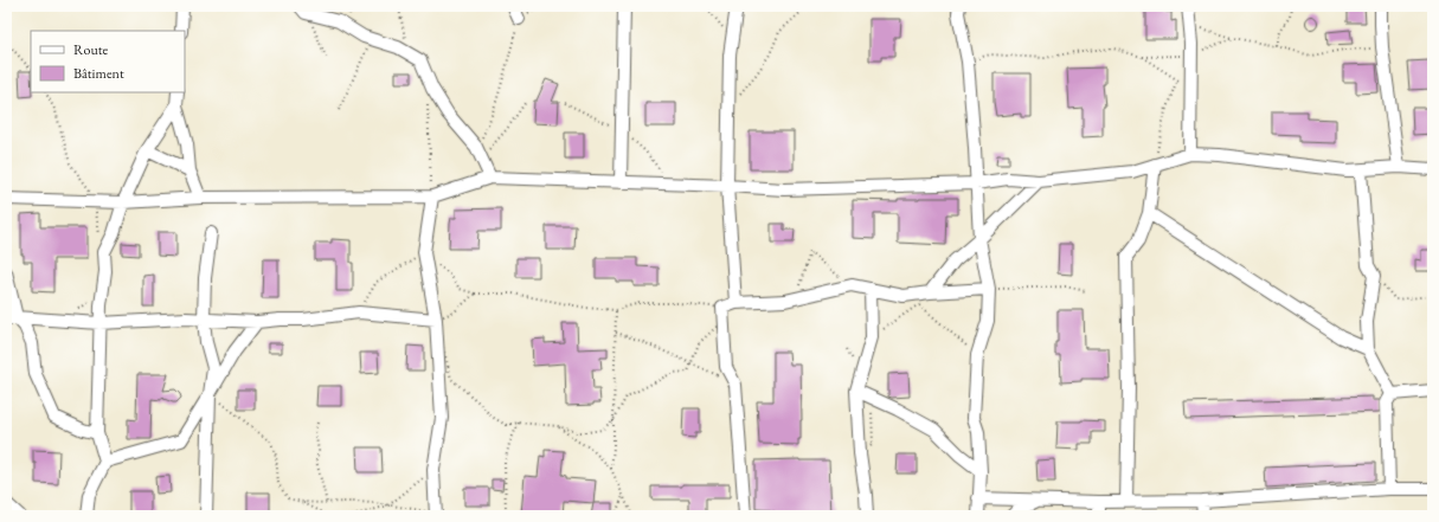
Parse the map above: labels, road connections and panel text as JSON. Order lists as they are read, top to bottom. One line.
{"legend":["Route","Bâtiment"]}
